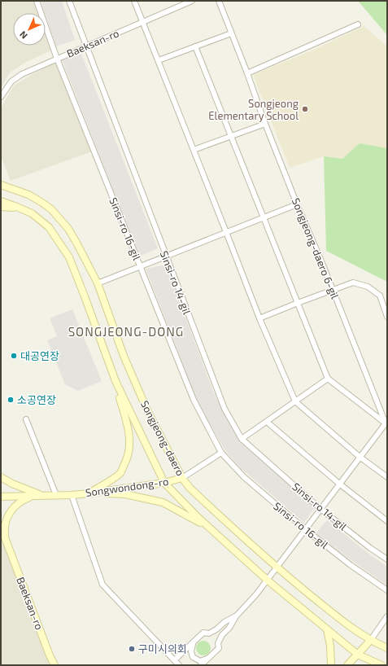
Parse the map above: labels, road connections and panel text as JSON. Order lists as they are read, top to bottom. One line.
{"streets":{"street":["Baeksan-ro","Sinsi-ro 16-gil","Songjeong-daero 6-gil","Sinsi-ro 14-gil","Songjeong-daero","Songwondong-ro"]},"crossings":[["Baeksan-ro","Sinsi-ro 16-gil"],["Baeksan-ro","Sinsi-ro 14-gil"],["Baeksan-ro","Songwondong-ro"],["Songjeong-daero","Songwondong-ro"]],"districts":["SONGJEONG-DONG"],"places":["Songjeong Elementary School","대공연장","소공연장","구미시의회"],"north":"bottom left"}
